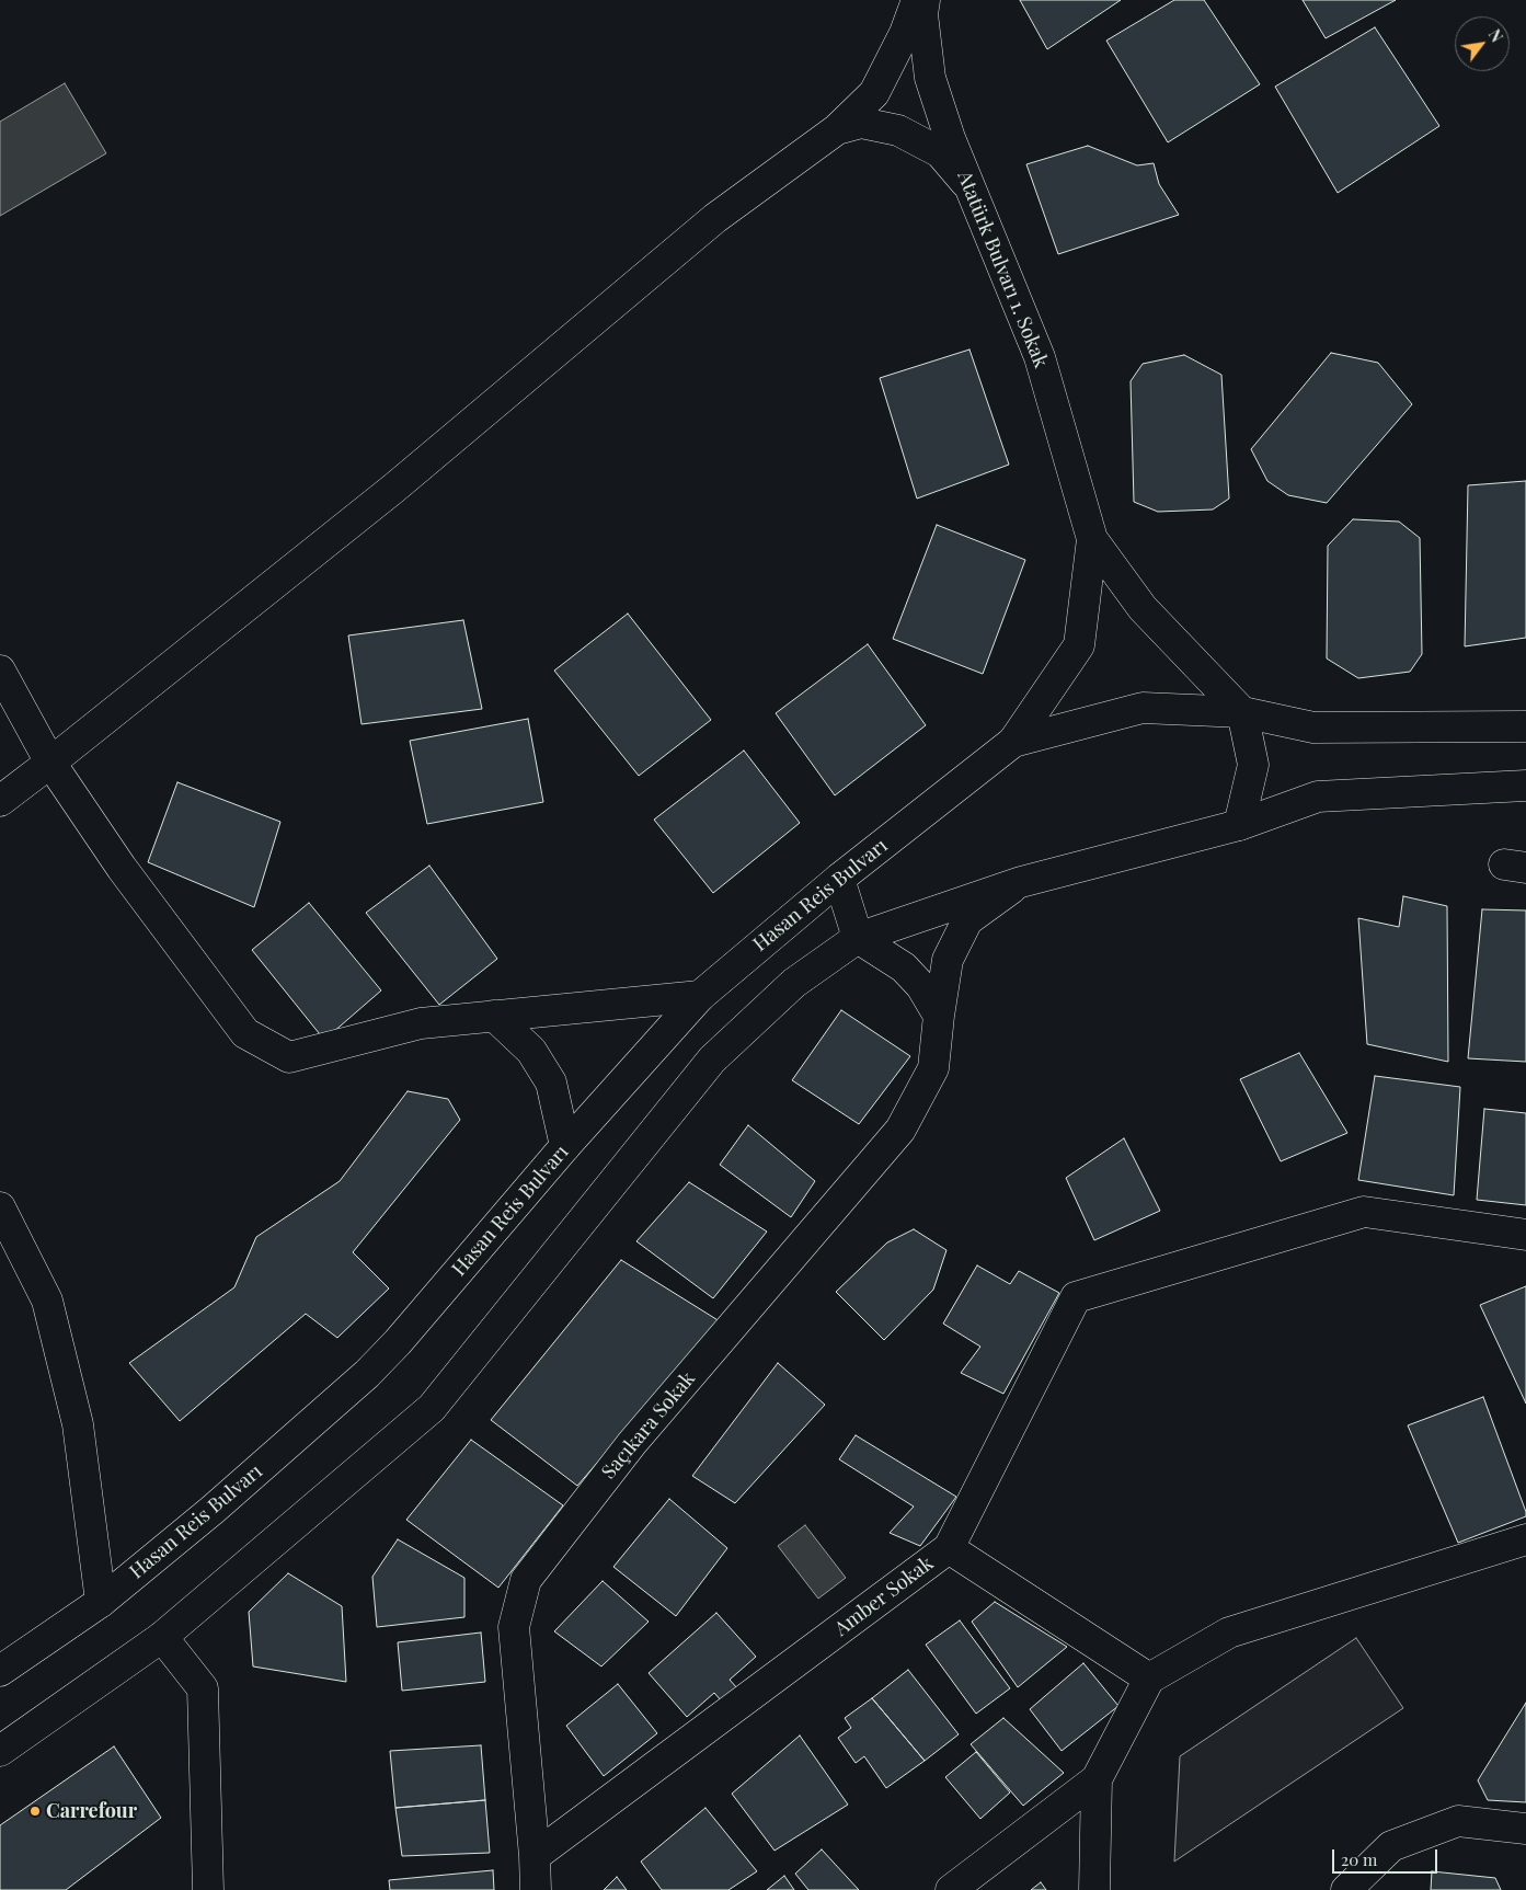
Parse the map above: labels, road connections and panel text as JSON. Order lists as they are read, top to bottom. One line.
{"streets":{"street":["Atatürk Bulvarı 1. Sokak","Hasan Reis Bulvarı","Saçıkara Sokak","Amber Sokak"]},"crossings":[["Saçıkara Sokak","Amber Sokak"]],"places":["Carrefour"],"scale_bar":"20 m","north":"top right"}
